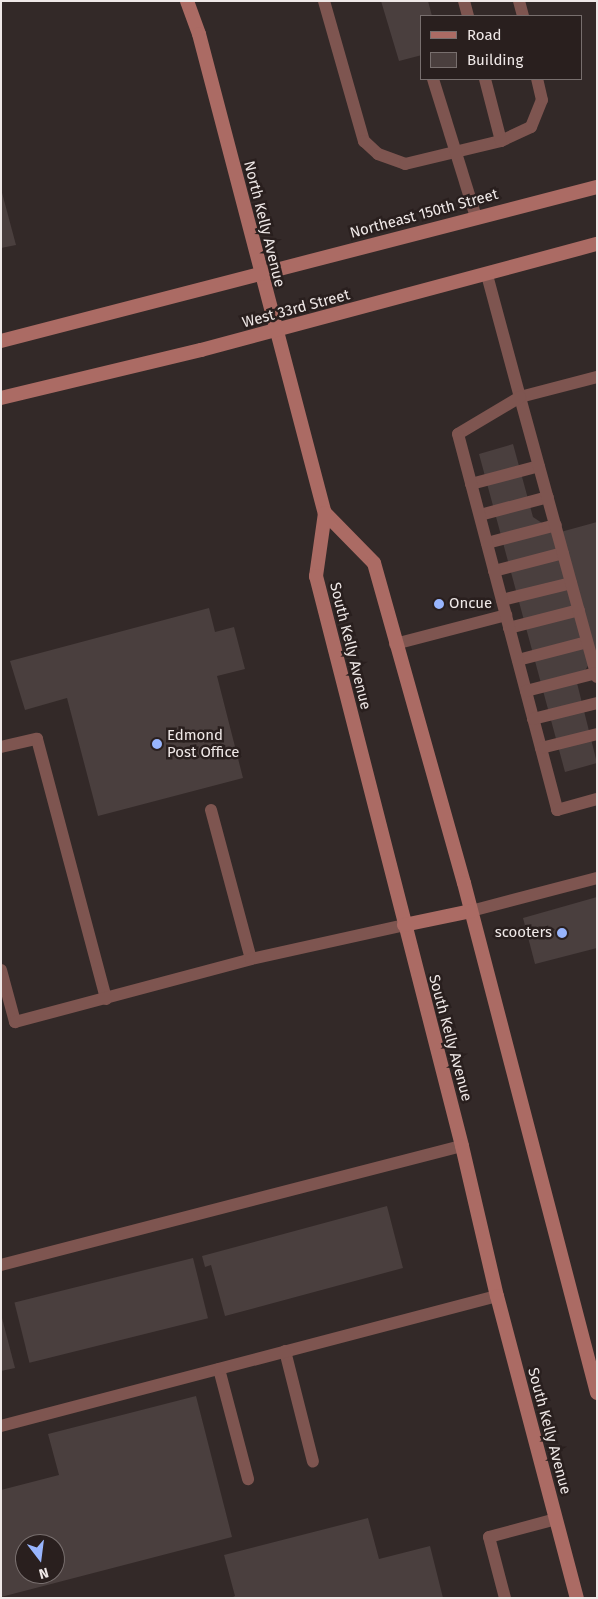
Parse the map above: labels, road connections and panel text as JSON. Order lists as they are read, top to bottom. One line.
{"streets":{"main road":["Northeast 150th Street","North Kelly Avenue","West 33rd Street","South Kelly Avenue"]},"crossings":[["Northeast 150th Street","North Kelly Avenue"],["North Kelly Avenue","West 33rd Street"],["North Kelly Avenue","South Kelly Avenue"]],"places":["Oncue","Edmond Post Office","scooters"],"legend":["Road","Building"],"north":"bottom"}
